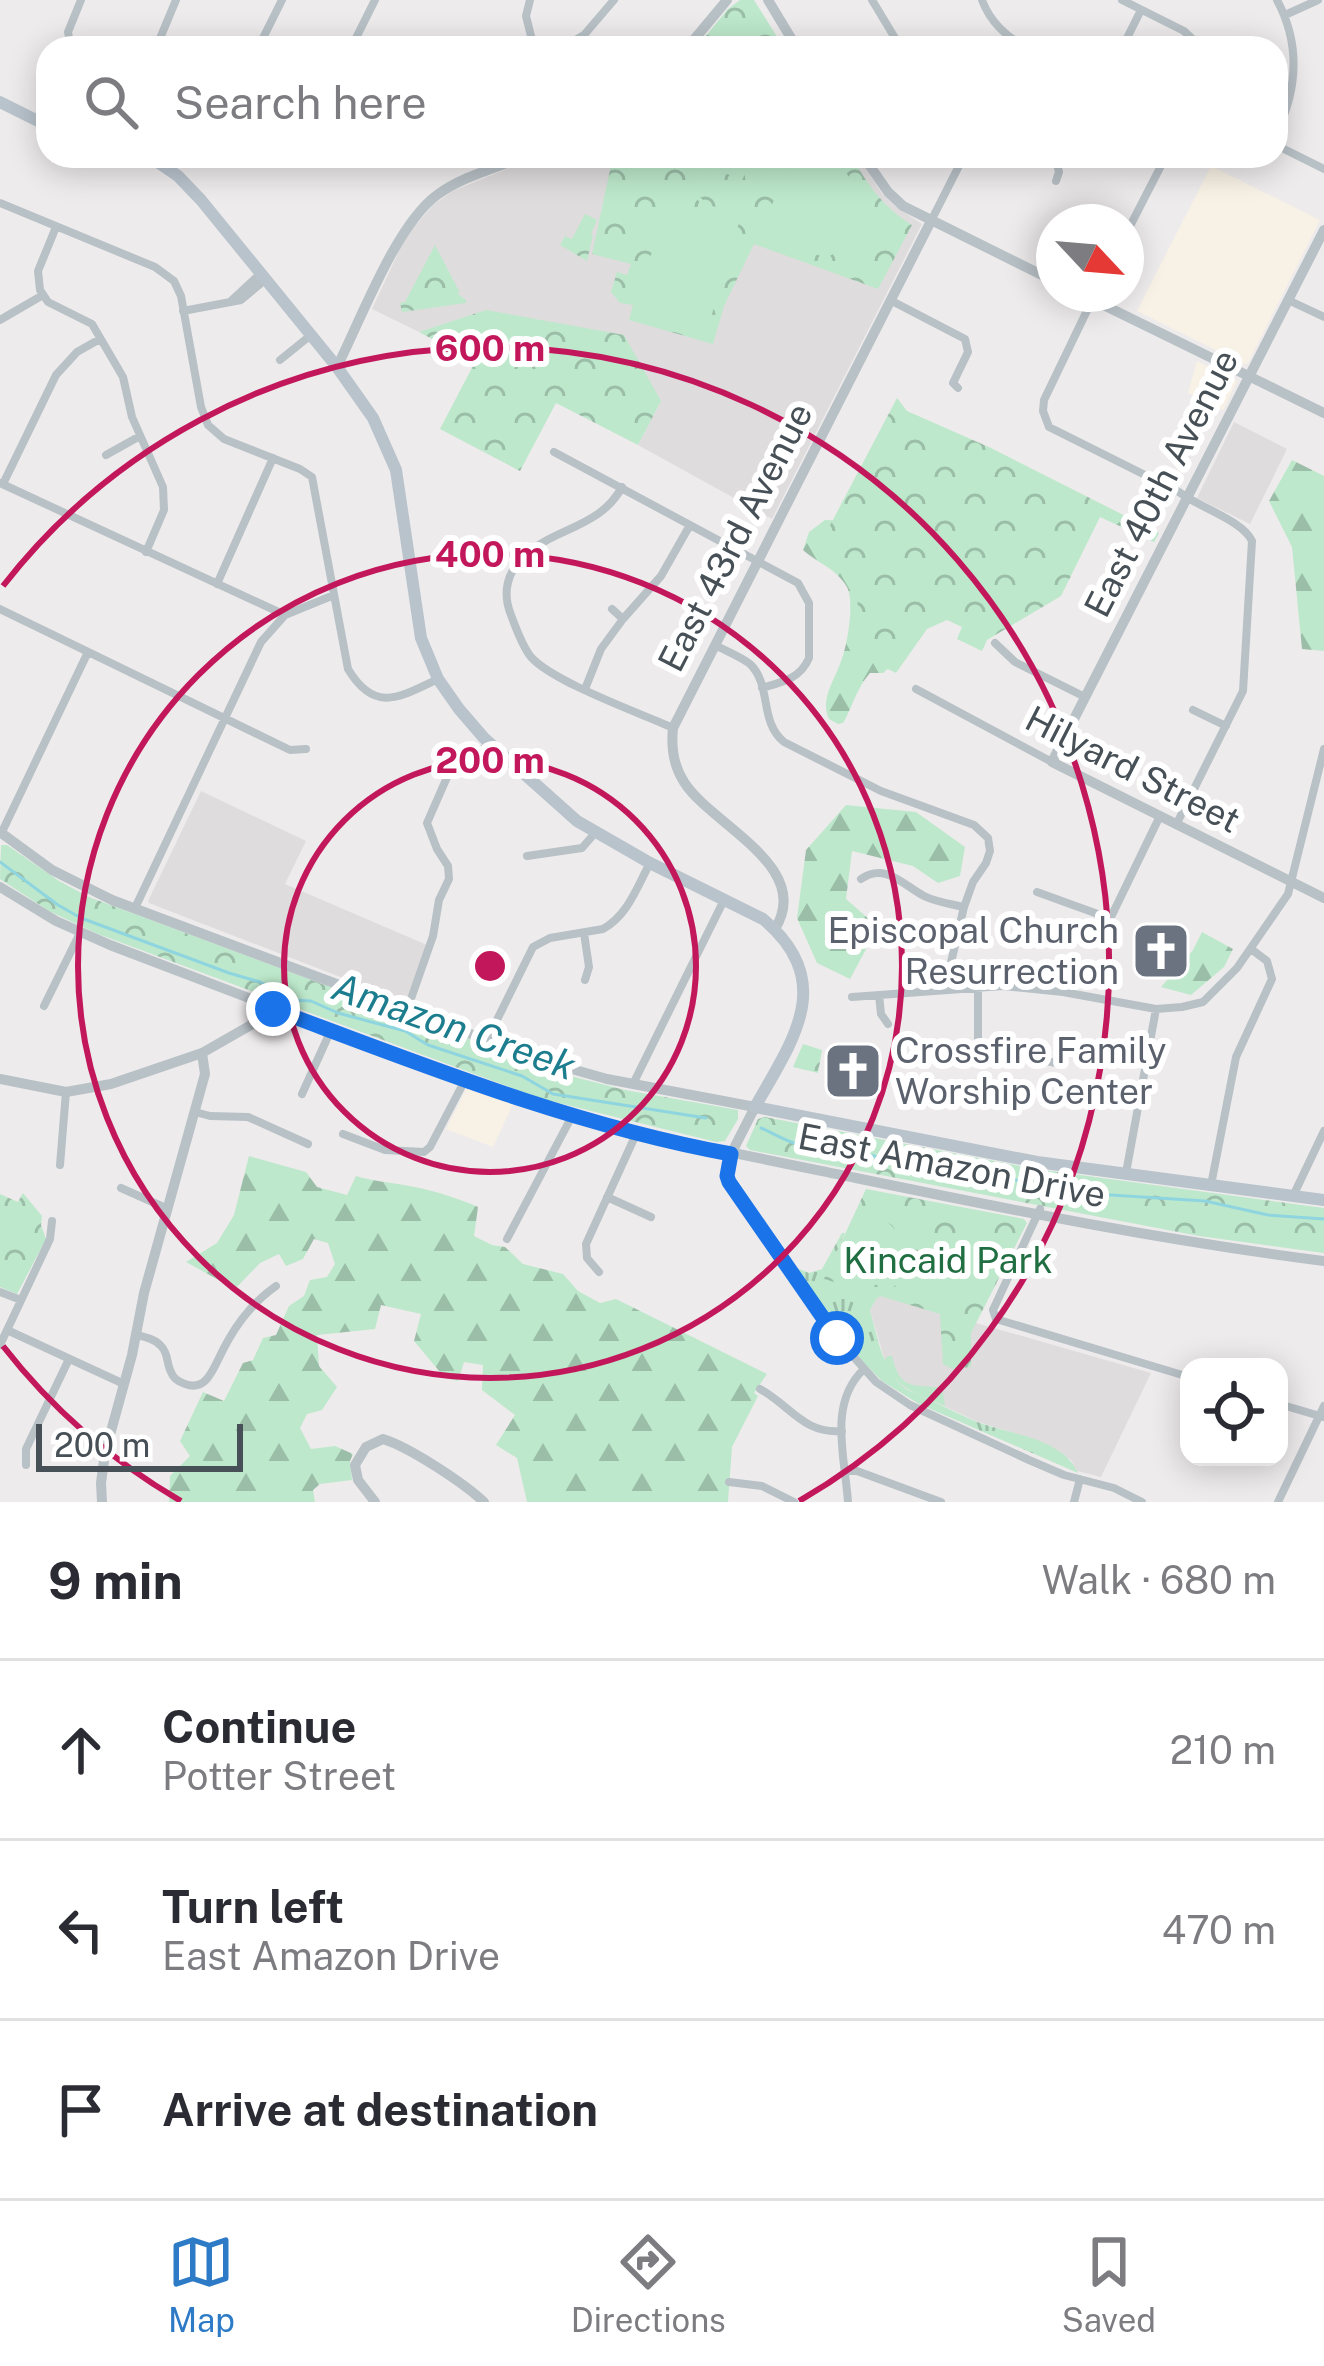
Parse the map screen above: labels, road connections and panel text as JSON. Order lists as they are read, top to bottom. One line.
{"streets":{"street":["East 40th Avenue","East 43rd Avenue","Hilyard Street","East Amazon Drive"]},"crossings":[["East 40th Avenue","Hilyard Street"]],"water":["Amazon Creek"],"parks":["Kincaid Park"],"places":{"church":["Episcopal Church Resurrection","Crossfire Family Worship Center"]},"scale_bar":"200 m","north":"bottom right","page":{"search":"Search here","scale":"200 m","heading":["9 min","Walk · 680 m"],"list":[["Continue","Potter Street","210 m"],["Turn left","East Amazon Drive","470 m"],"Arrive at destination"],"nav":["Map","Directions","Saved"]},"rings":["600 m","400 m","200 m"]}
